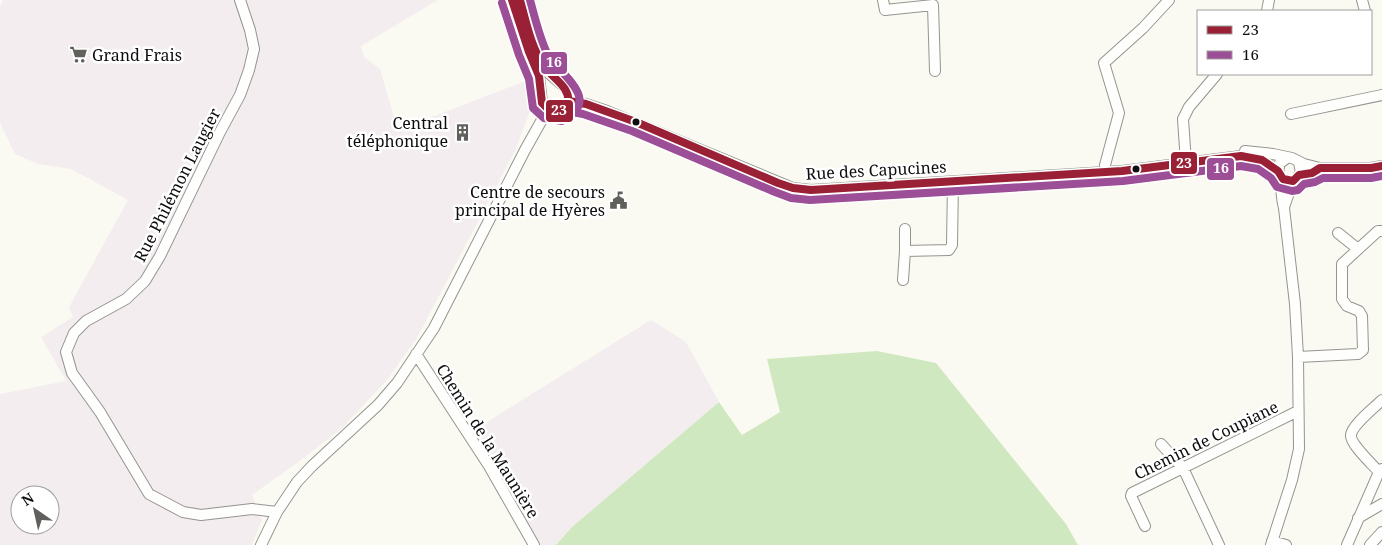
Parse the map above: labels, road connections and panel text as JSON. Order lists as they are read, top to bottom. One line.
{"streets":{"street":["Rue des Capucines","Rue Philémon Laugier","Chemin de Coupiane","Chemin de la Maunière"]},"places":{"supermarket":["Grand Frais"],"building":["Central téléphonique"],"public building":["Centre de secours principal de Hyères"]},"lines":["transit line 23","transit line 16"],"legend":["23","16"],"north":"top left"}
